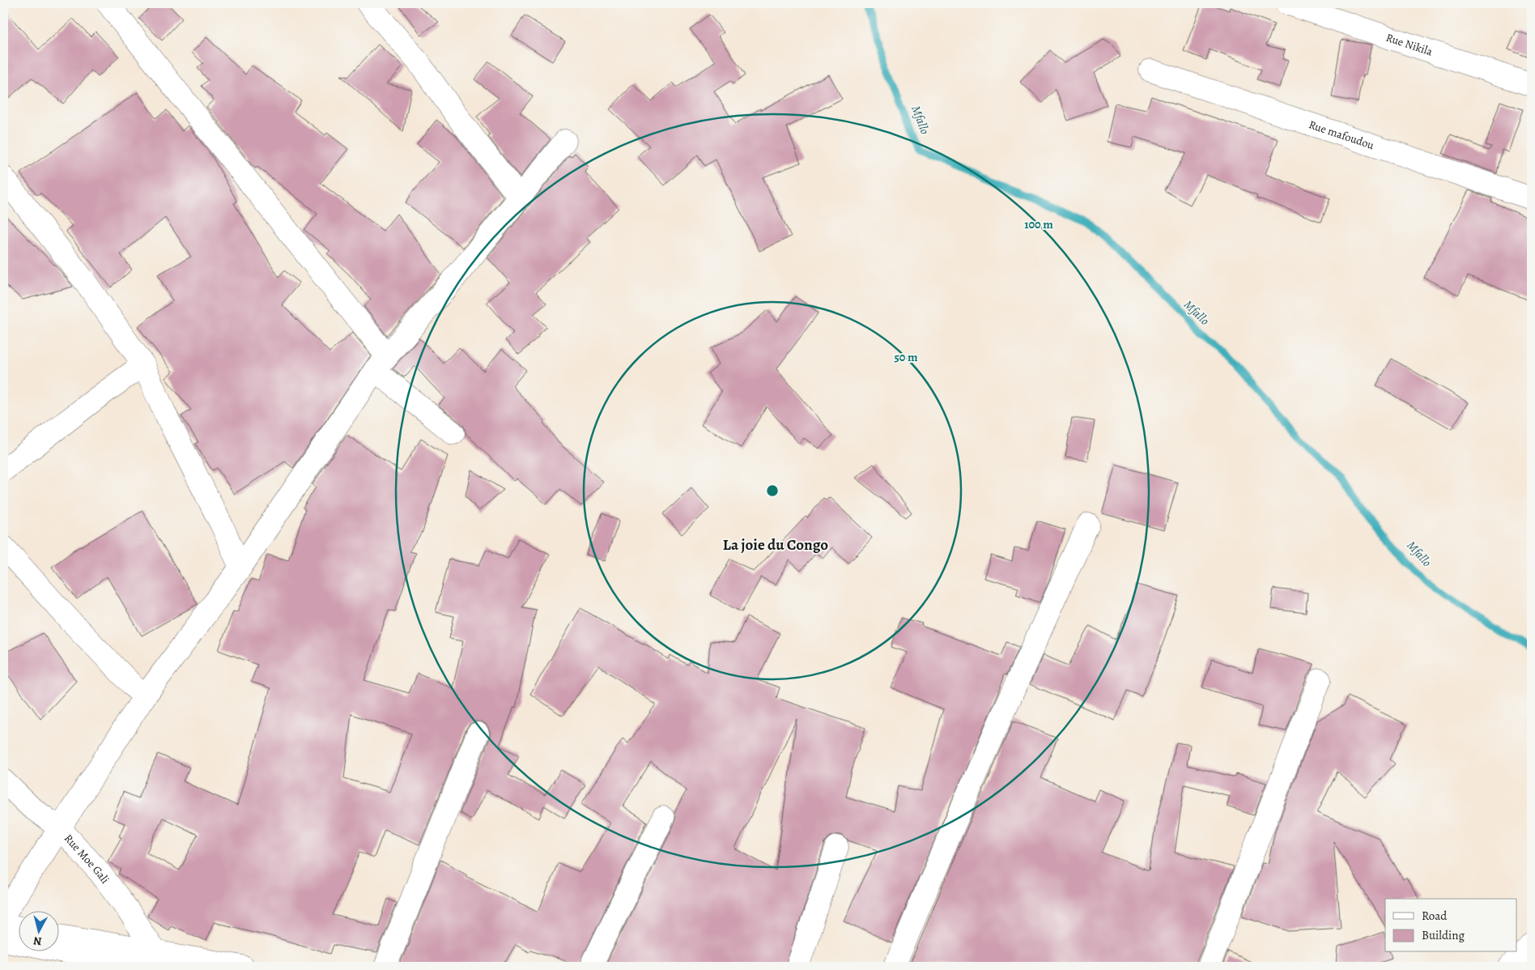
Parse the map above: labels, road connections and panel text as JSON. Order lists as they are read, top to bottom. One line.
{"streets":{"street":["Rue Nikila","Rue mafoudou","Rue Moe Gali"]},"districts":["La joie du Congo"],"water":["Mfallo"],"legend":["Road","Building"],"north":"bottom","rings":["100 m","50 m"]}
